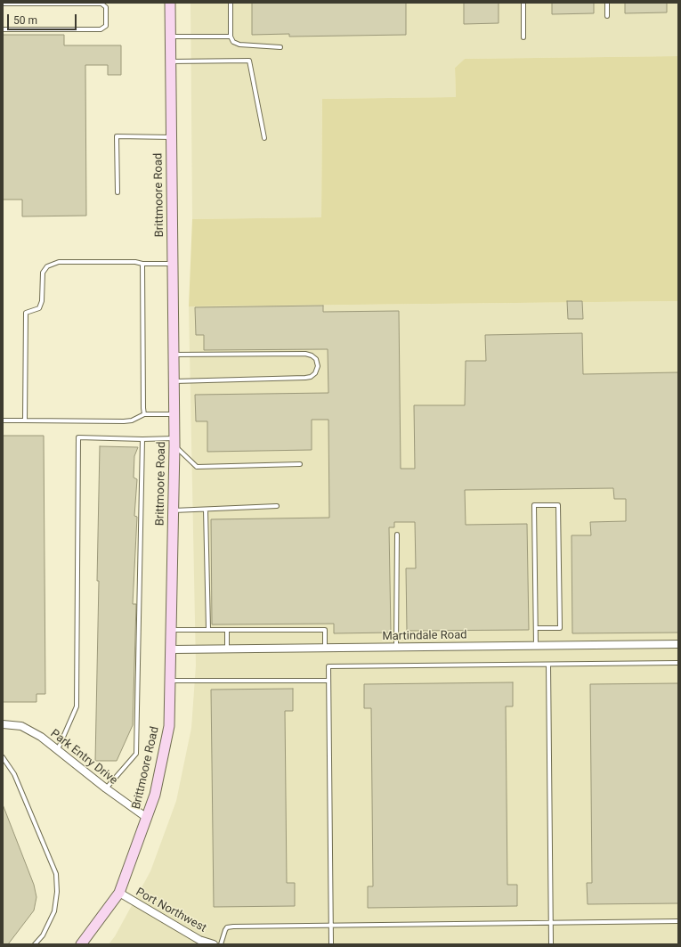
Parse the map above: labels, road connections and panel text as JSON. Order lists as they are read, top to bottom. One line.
{"streets":{"main road":["Brittmoore Road"],"street":["Martindale Road","Park Entry Drive","Port Northwest"]},"crossings":[["Brittmoore Road","Martindale Road"],["Brittmoore Road","Park Entry Drive"],["Brittmoore Road","Port Northwest"]],"scale_bar":"50 m"}
